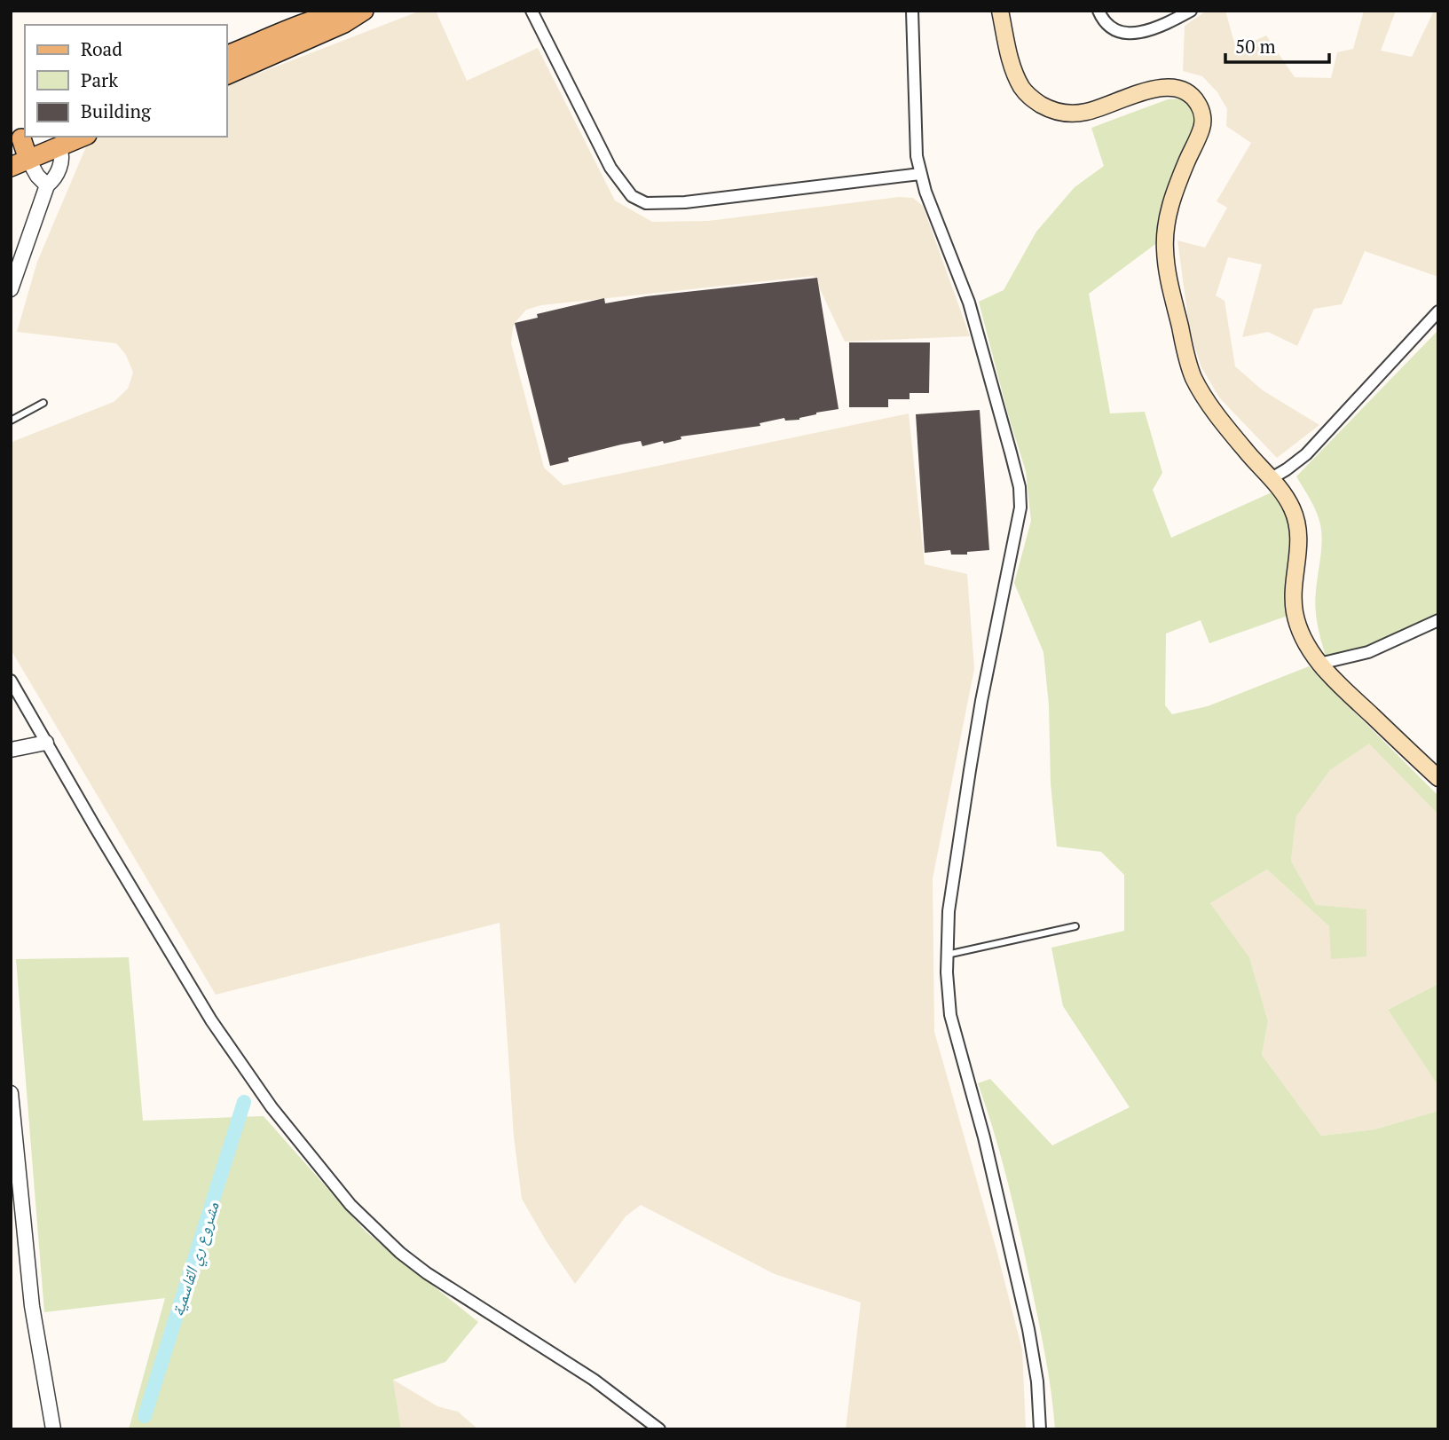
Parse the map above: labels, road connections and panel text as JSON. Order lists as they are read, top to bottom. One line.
{"water":["مشروع ري القاسمية"],"legend":["Road","Park","Building"],"scale_bar":"50 m"}
